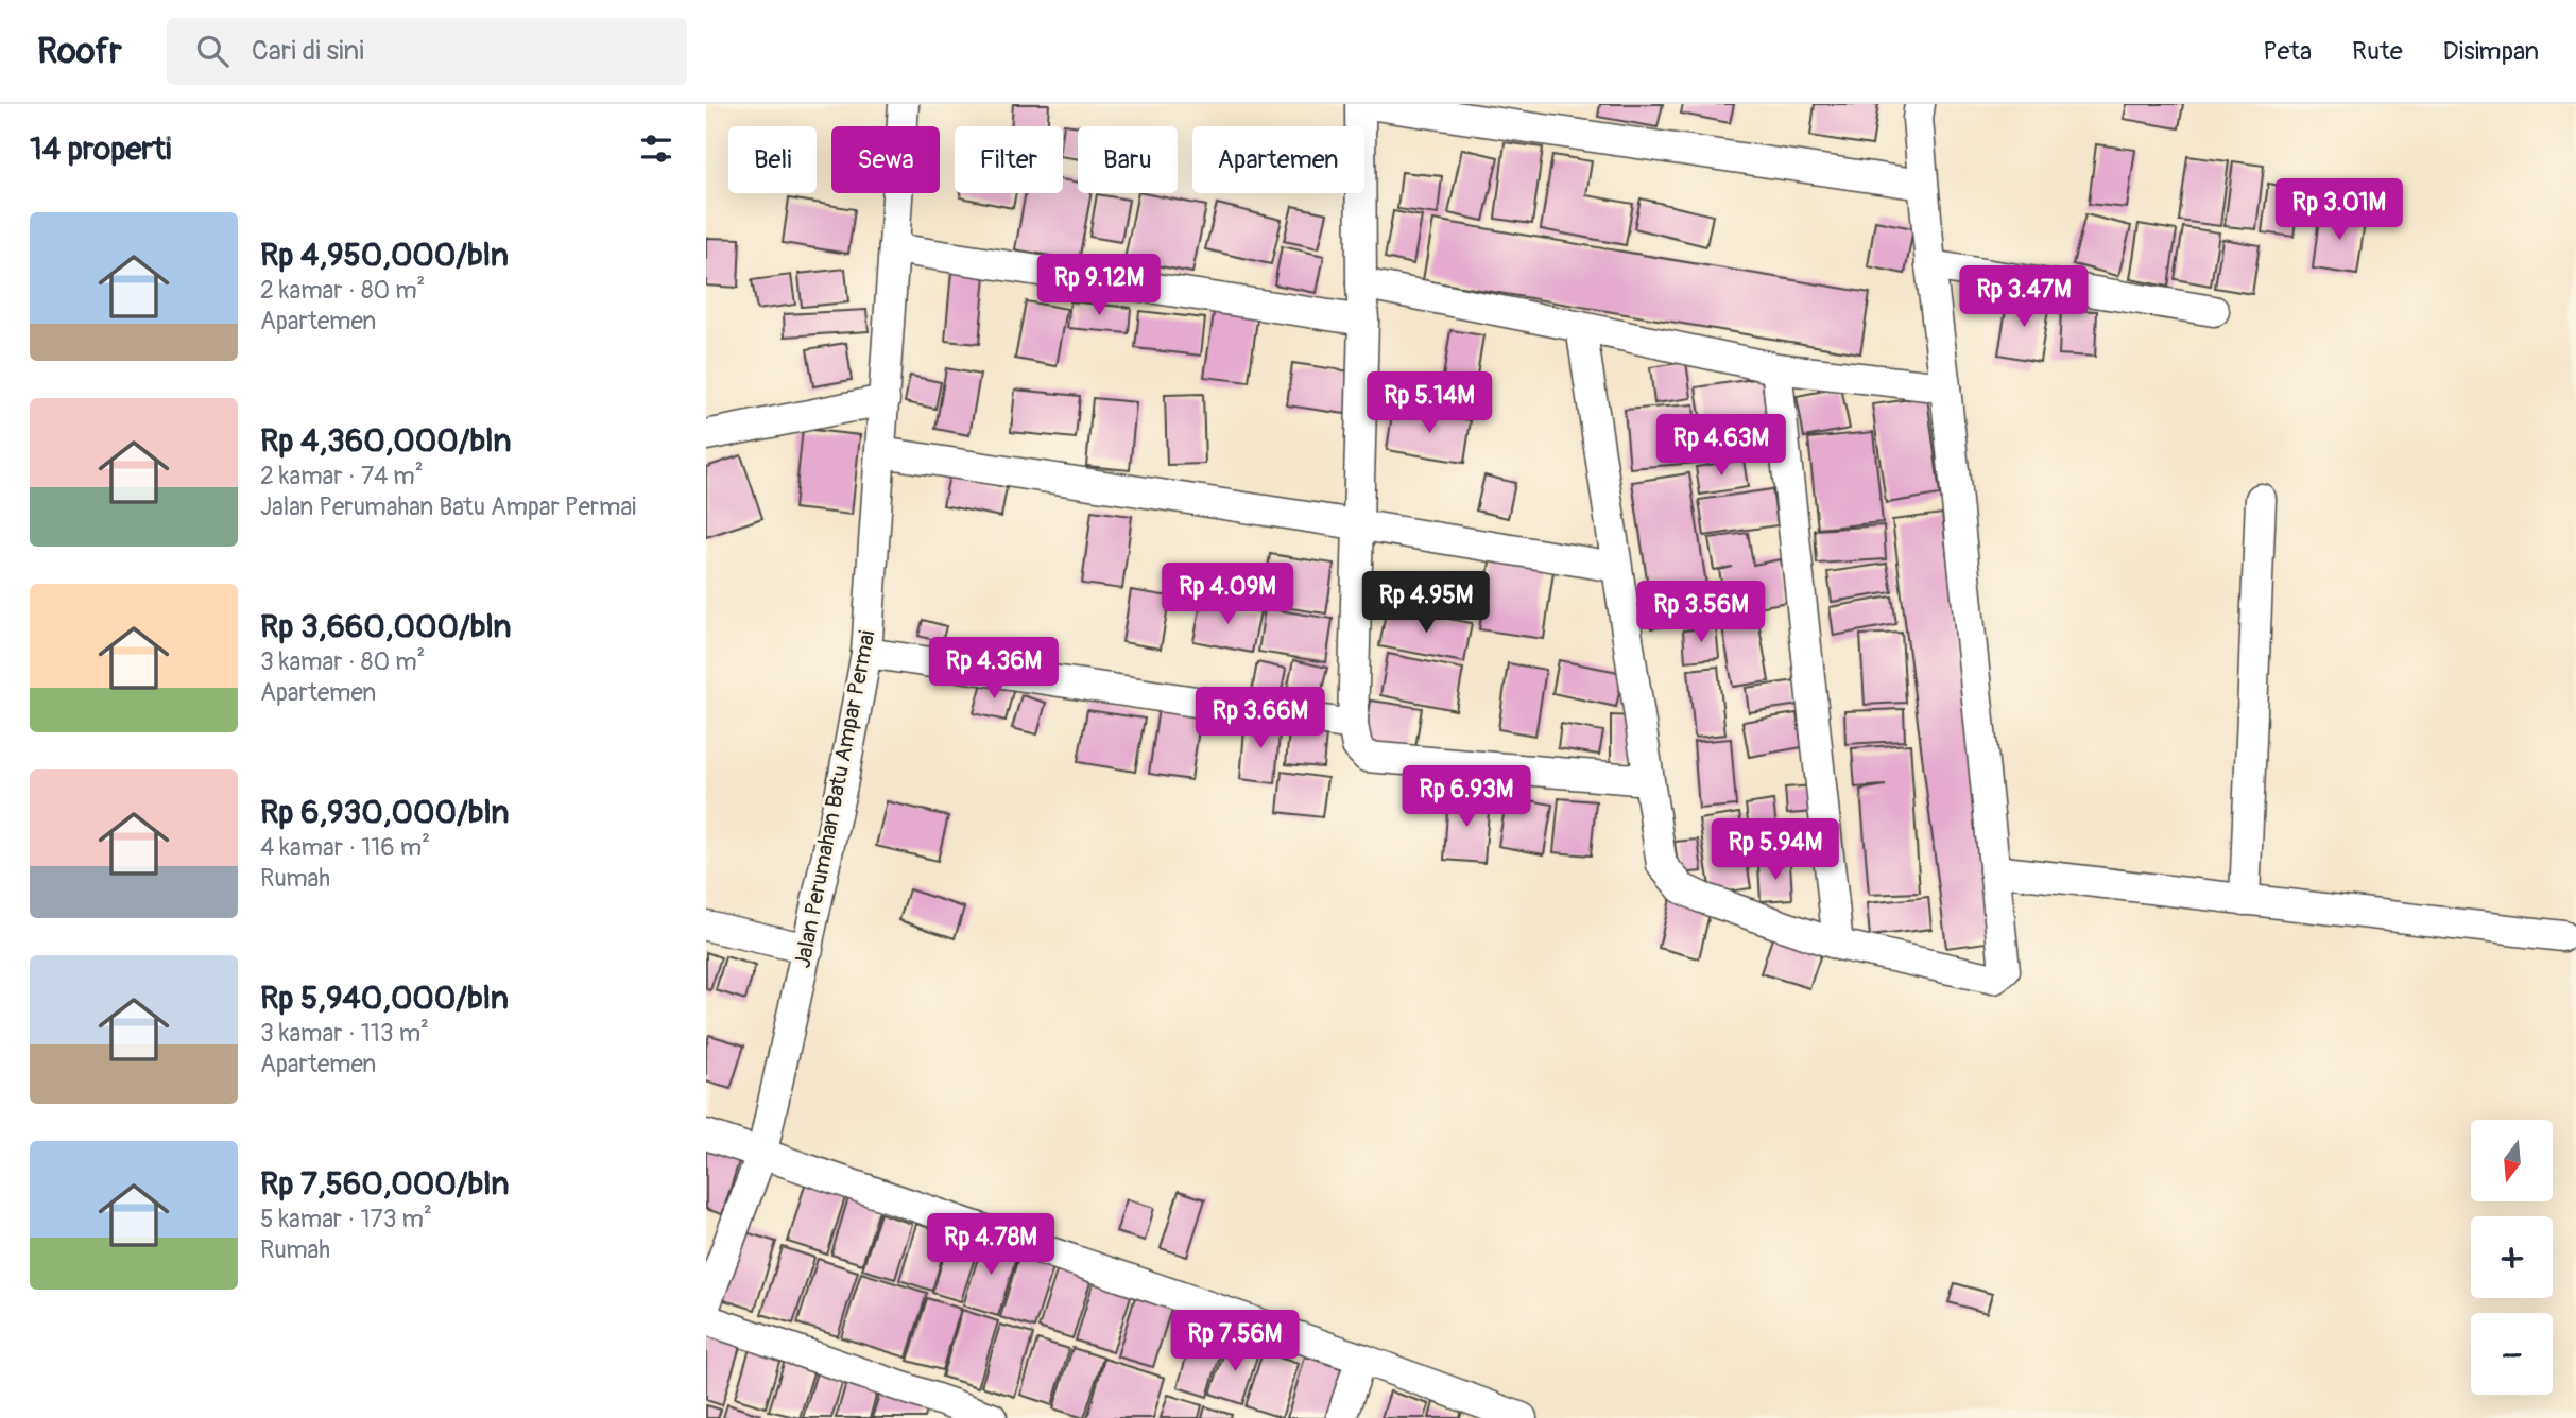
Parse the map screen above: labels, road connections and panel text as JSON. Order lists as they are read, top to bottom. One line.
{"streets":{"street":["Jalan Perumahan Batu Ampar Permai"]},"north":"bottom","page":{"header":"Roofr","search":"Cari di sini","nav":["Peta","Rute","Disimpan"],"heading":"14 properti","chip":["Beli","Sewa","Filter","Baru","Apartemen"],"price":["Rp 3.01M","Rp 9.12M","Rp 3.47M","Rp 5.14M","Rp 4.63M","Rp 4.09M","Rp 4.95M","Rp 3.56M","Rp 4.36M","Rp 3.66M","Rp 6.93M","Rp 5.94M","Rp 4.78M","Rp 7.56M"],"list":[{"name":"Rp 4,950,000/bln","note":"2 kamar · 80 m² · Apartemen"},{"name":"Rp 4,360,000/bln","note":"2 kamar · 74 m² · Jalan Perumahan Batu Ampar Permai"},{"name":"Rp 3,660,000/bln","note":"3 kamar · 80 m² · Apartemen"},{"name":"Rp 6,930,000/bln","note":"4 kamar · 116 m² · Rumah"},{"name":"Rp 5,940,000/bln","note":"3 kamar · 113 m² · Apartemen"},{"name":"Rp 7,560,000/bln","note":"5 kamar · 173 m² · Rumah"}],"map_buttons":["+","−"]}}
